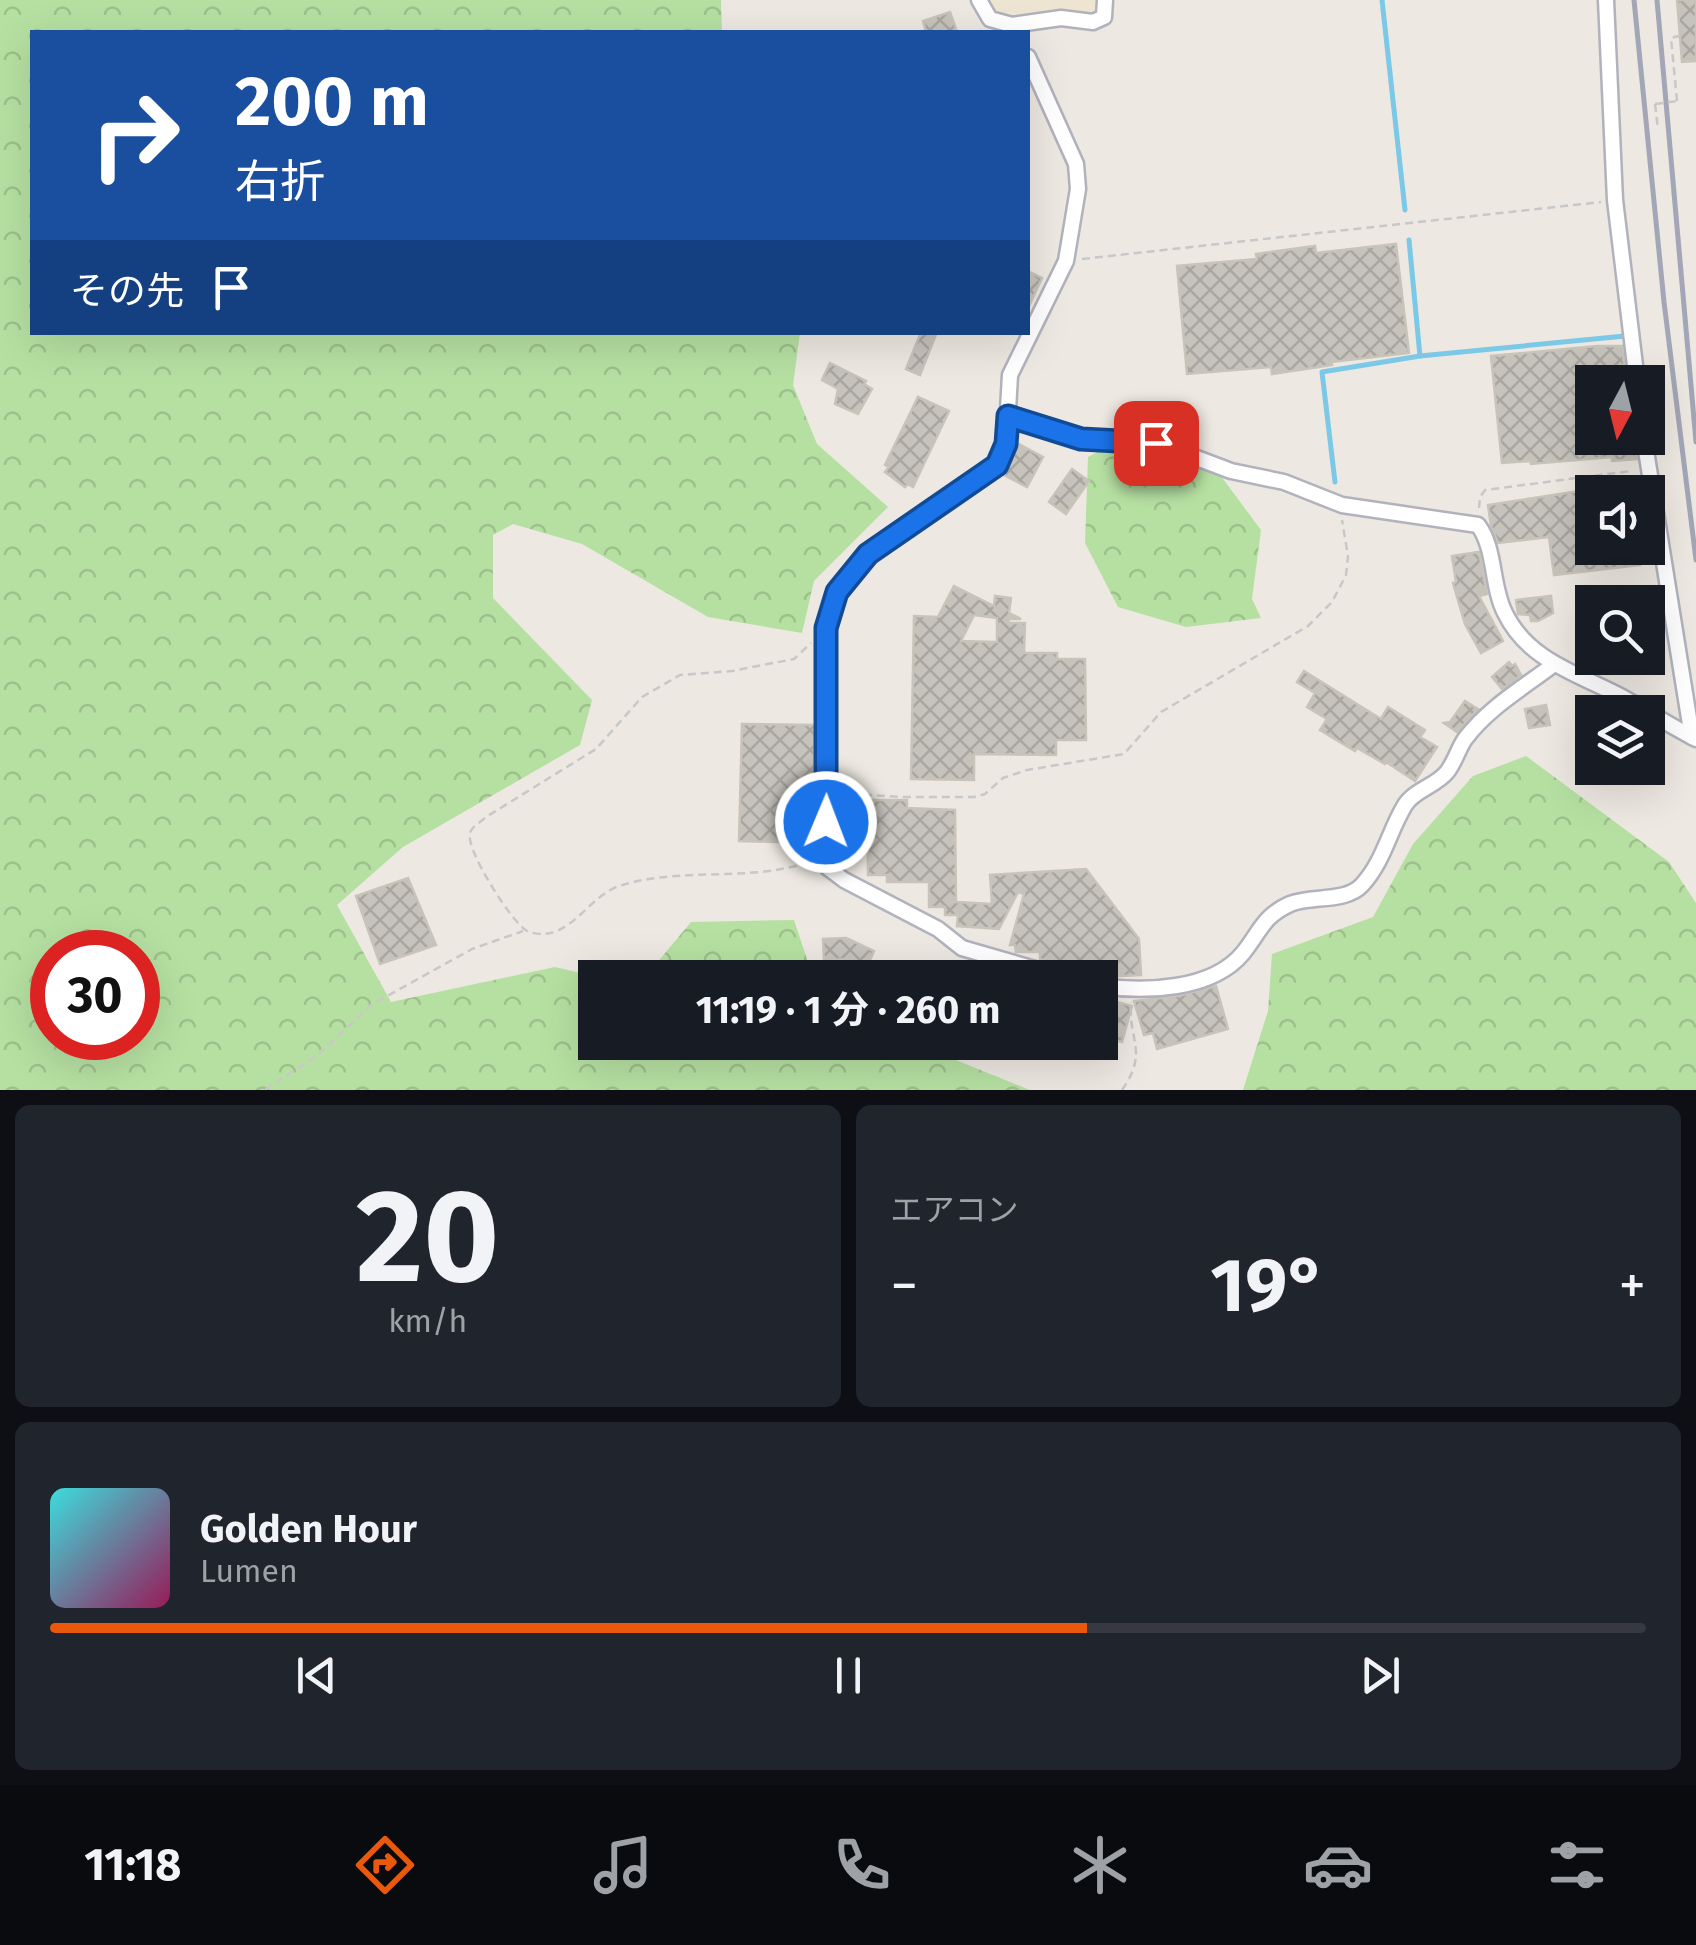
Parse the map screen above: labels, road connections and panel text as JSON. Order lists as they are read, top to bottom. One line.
{"north":"bottom","page":{"turn":["200 m","右折"],"then":"その先","limit":"30","trip":"11:19 · 1 分 · 260 m","tile":[["20","km/h"],"エアコン"],"heat":["−","19°","+"],"song":["Golden Hour","Lumen"],"tabs":"11:18"}}
